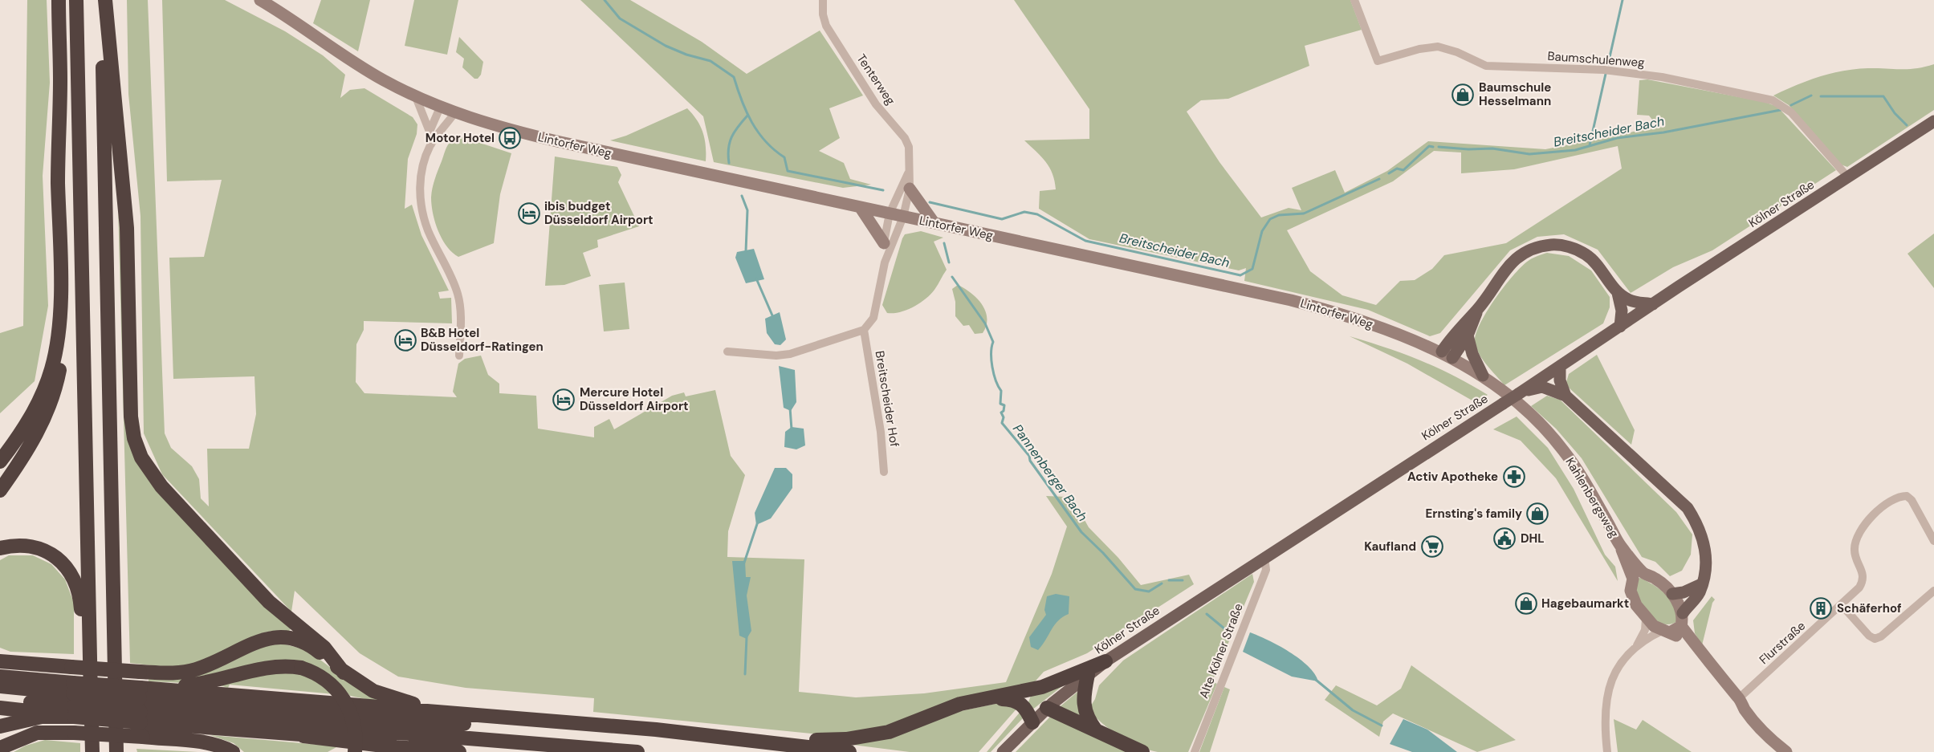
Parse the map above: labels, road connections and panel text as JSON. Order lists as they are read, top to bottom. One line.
{"streets":{"main road":["Lintorfer Weg","Kölner Straße","Kahlenbergsweg"],"street":["Baumschulenweg","Tenterweg","Breitscheider Hof","Flurstraße","Alte Kölner Straße"]},"crossings":[["Baumschulenweg","Kölner Straße"],["Tenterweg","Lintorfer Weg"],["Lintorfer Weg","Kahlenbergsweg"],["Kölner Straße","Alte Kölner Straße"]],"water":["Breitscheider Bach","Pannenberger Bach"],"places":{"shop":["Baumschule Hesselmann","Ernsting's family","Hagebaumarkt"],"bus stop":["Motor Hotel"],"hotel":["ibis budget Düsseldorf Airport","B&B Hotel Düsseldorf-Ratingen","Mercure Hotel Düsseldorf Airport"],"pharmacy":["Activ Apotheke"],"public building":["DHL"],"supermarket":["Kaufland"],"building":["Schäferhof"]}}
